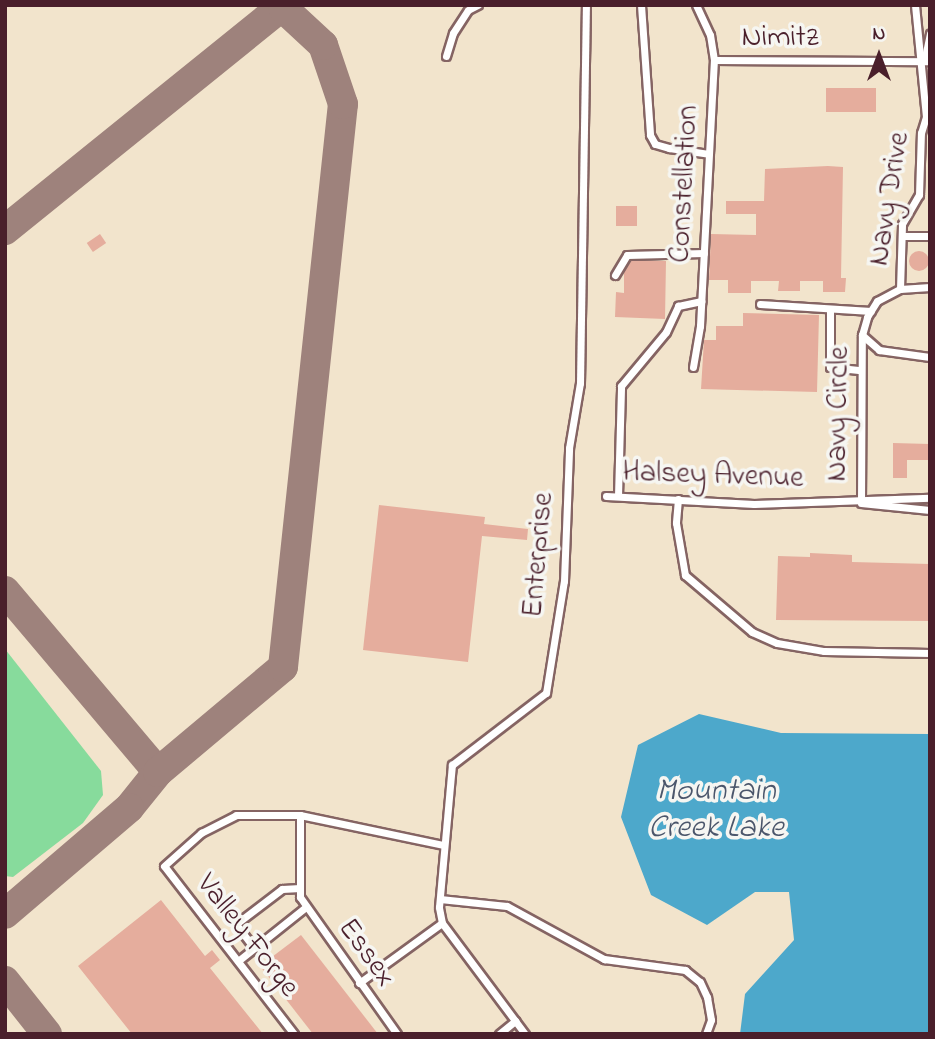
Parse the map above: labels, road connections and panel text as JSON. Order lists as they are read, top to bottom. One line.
{"streets":{"lane":["Nimitz","Constellation","Navy Drive","Navy Circle","Halsey Avenue","Enterprise","Valley Forge","Essex"]},"crossings":[["Nimitz","Constellation"],["Nimitz","Navy Drive"],["Navy Drive","Navy Circle"],["Navy Circle","Halsey Avenue"]],"water":["Mountain Creek Lake"],"north":"top"}
